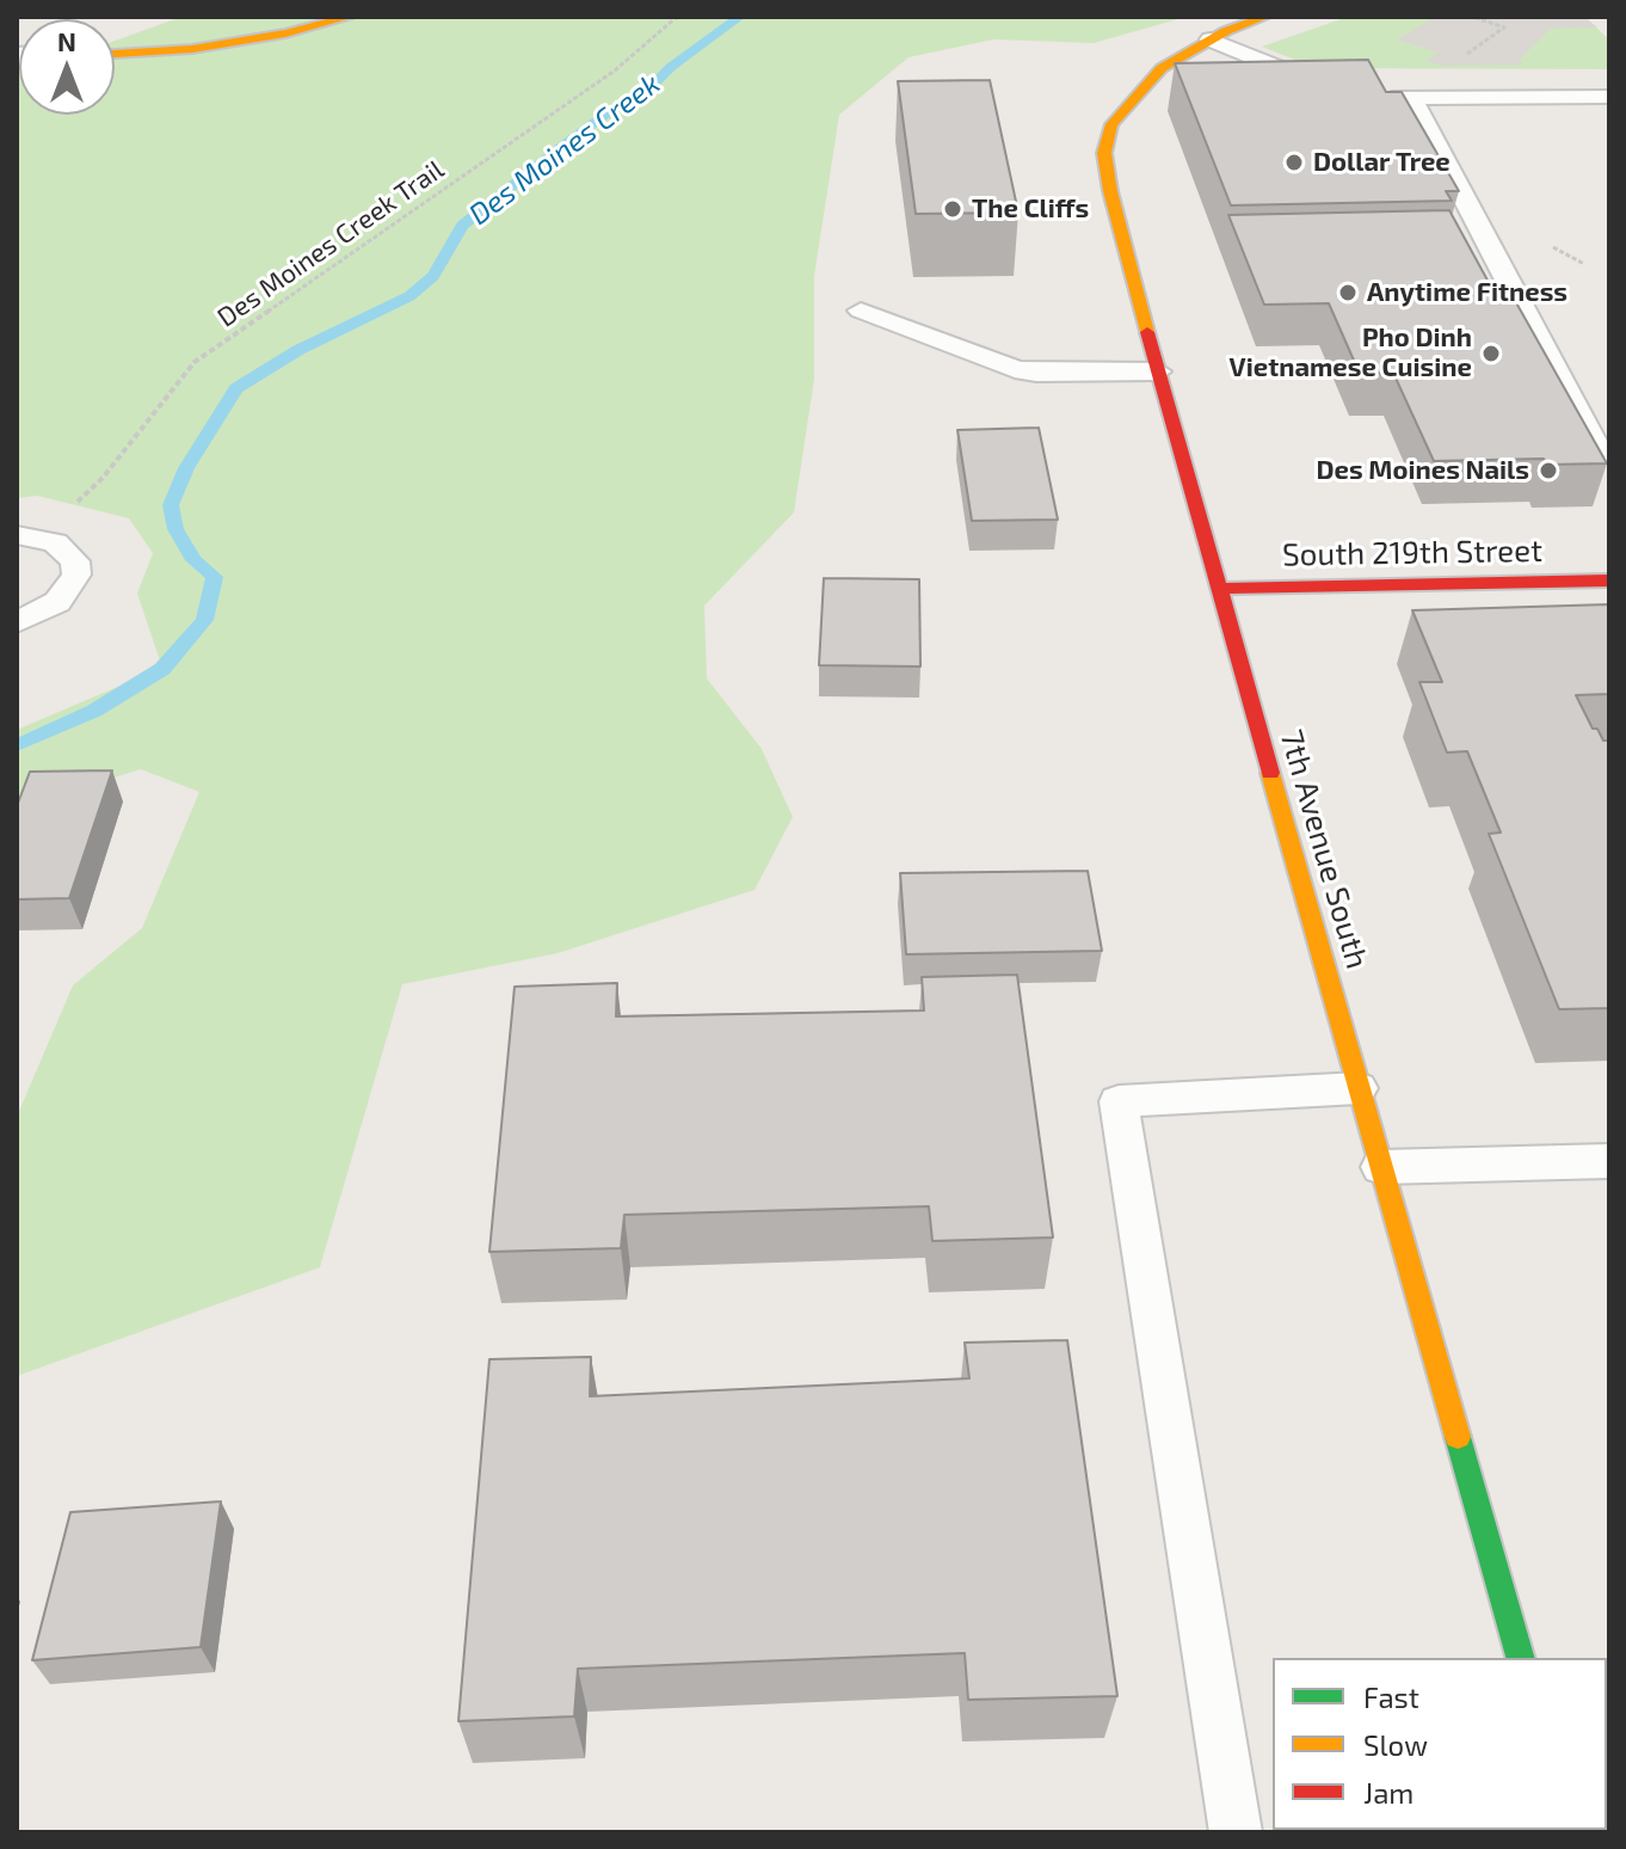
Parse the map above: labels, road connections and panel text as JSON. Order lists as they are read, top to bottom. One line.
{"streets":{"main road":["South 219th Street","7th Avenue South"],"path":["Des Moines Creek Trail"]},"crossings":[["South 219th Street","7th Avenue South"]],"water":["Des Moines Creek"],"places":["Dollar Tree","The Cliffs","Anytime Fitness","Pho Dinh Vietnamese Cuisine","Des Moines Nails"],"legend":["Fast","Slow","Jam"],"north":"top"}
